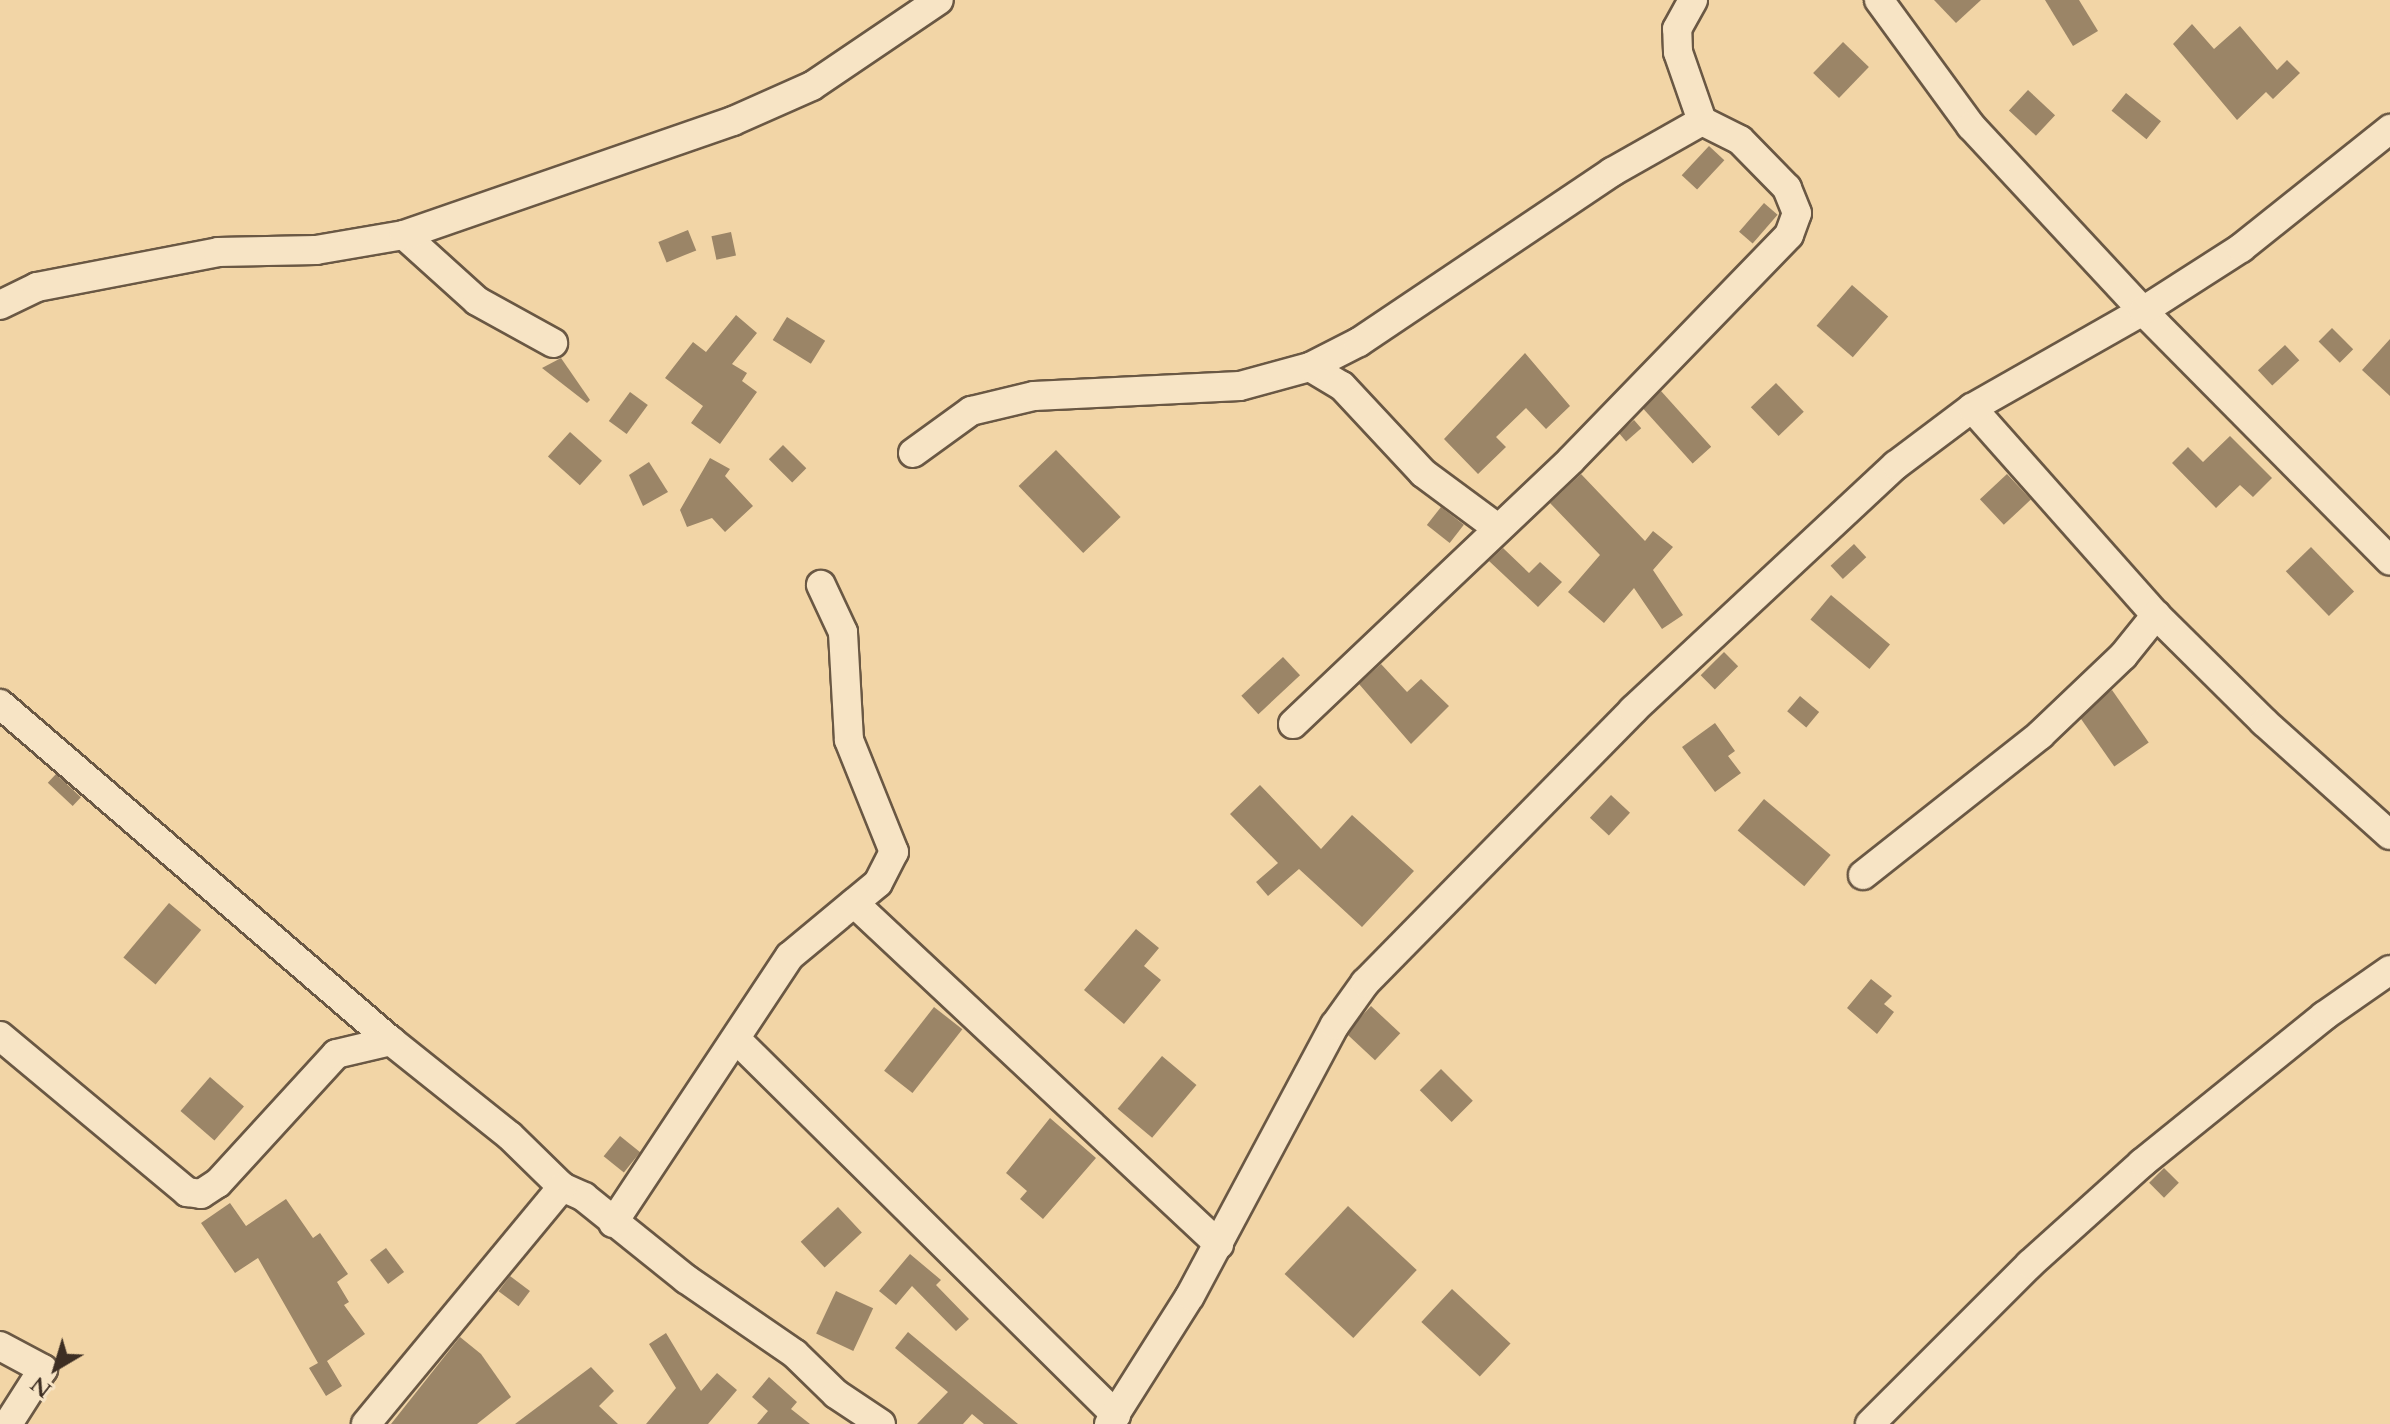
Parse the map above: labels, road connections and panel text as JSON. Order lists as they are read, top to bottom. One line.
{"north":"bottom left"}
